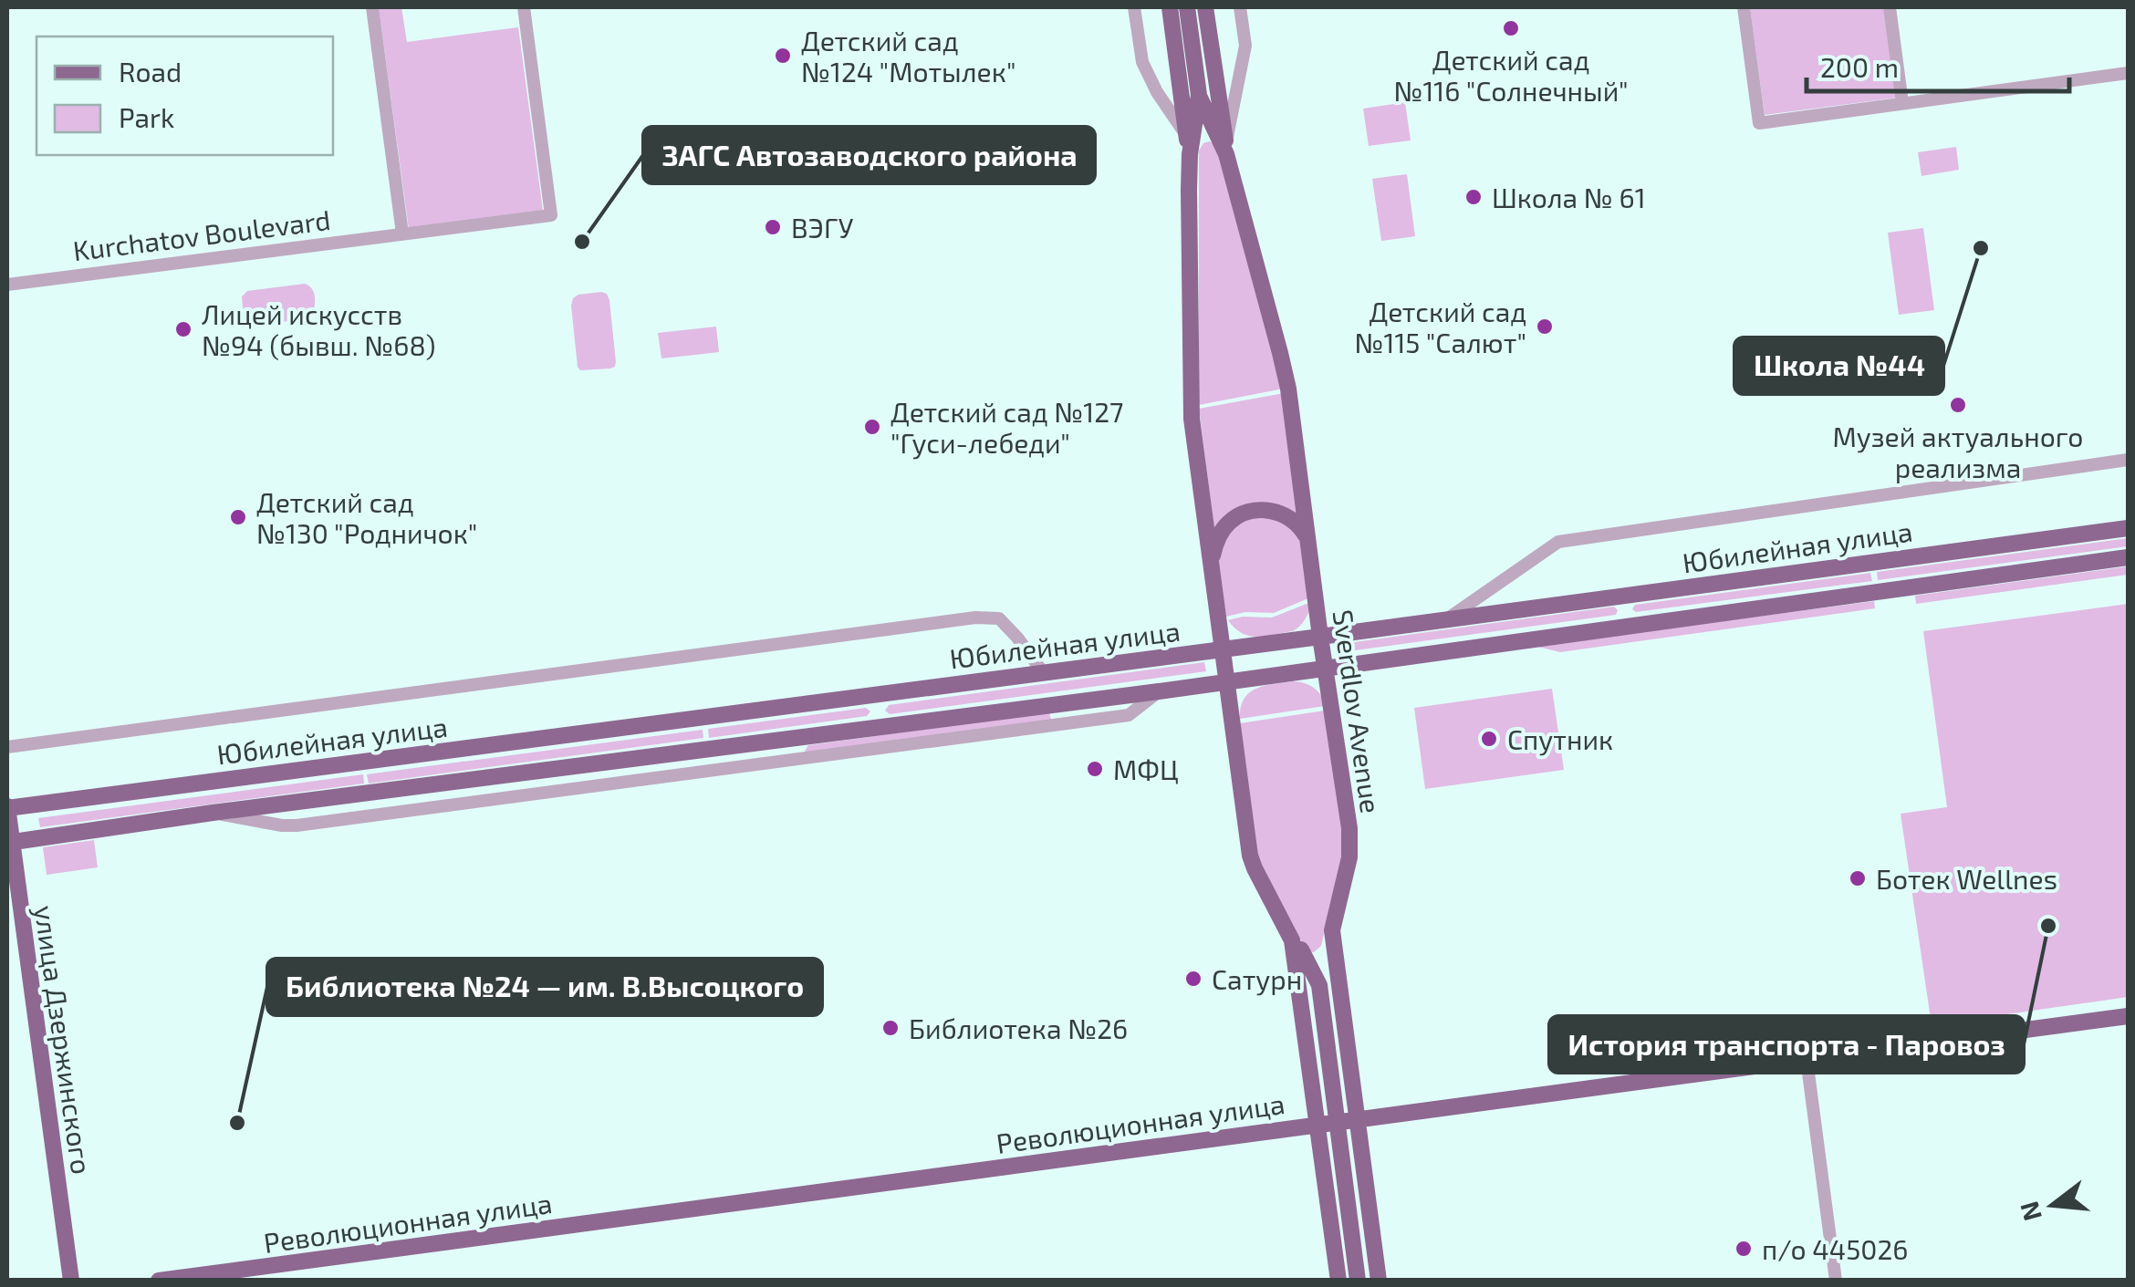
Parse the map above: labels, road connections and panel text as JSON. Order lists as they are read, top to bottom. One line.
{"streets":{"main road":["Юбилейная улица","Sverdlov Avenue","улица Дзержинского","Революционная улица"],"street":["Kurchatov Boulevard"]},"crossings":[["Юбилейная улица","Sverdlov Avenue"],["Юбилейная улица","улица Дзержинского"],["Sverdlov Avenue","Революционная улица"]],"places":["Детский сад №116 \"Солнечный\"","Детский сад №124 \"Мотылек\"","Школа № 61","ВЭГУ","ЗАГС Автозаводского района","Школа №44","Детский сад №115 \"Салют\"","Лицей искусств №94 (бывш. №68)","Музей актуального реализма","Детский сад №127 \"Гуси-лебеди\"","Детский сад №130 \"Родничок\"","Спутник","МФЦ","Ботек Wellnes","История транспорта - Паровоз","Сатурн","Библиотека №26","Библиотека №24 — им. В.Высоцкого","п/о 445026"],"legend":["Road","Park"],"scale_bar":"200 m","north":"left"}
